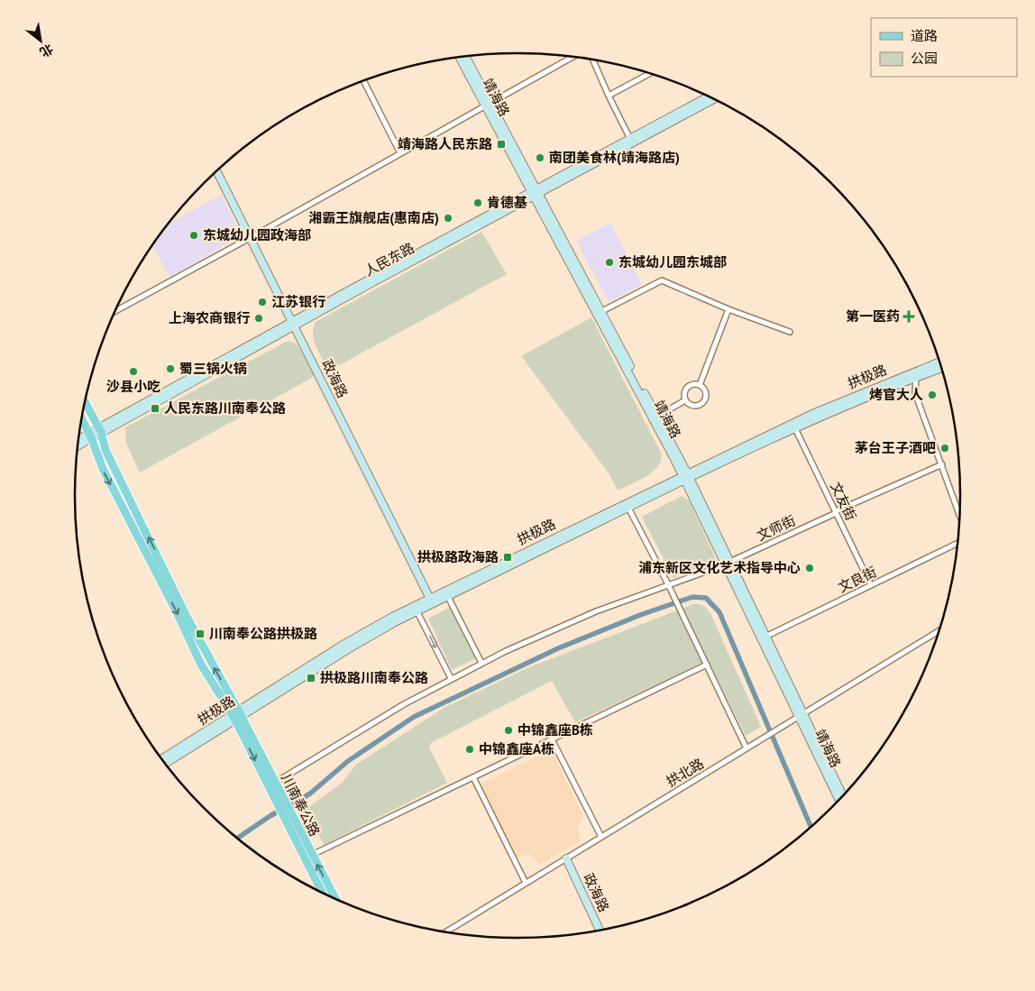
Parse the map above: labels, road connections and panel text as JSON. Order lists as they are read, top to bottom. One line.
{"streets":{"main road":["靖海路","人民东路","拱极路","政海路","川南奉公路"],"street":["文友街","文师街","文良街","拱北路"]},"crossings":[["靖海路","人民东路"],["靖海路","拱极路"],["靖海路","文师街"],["靖海路","文良街"],["靖海路","拱北路"],["人民东路","政海路"],["拱极路","政海路"],["拱极路","文友街"],["拱极路","川南奉公路"],["政海路","拱北路"],["文友街","文师街"],["文友街","文良街"],["文师街","川南奉公路"]],"places":{"transit":["靖海路人民东路","人民东路川南奉公路","拱极路政海路","川南奉公路拱极路","拱极路川南奉公路"],"other":["南团美食林(靖海路店)","肯德基","湘霸王旗舰店(惠南店)","东城幼儿园政海部","东城幼儿园东城部","江苏银行","上海农商银行","蜀三锅火锅","沙县小吃","烤官大人","茅台王子酒吧","浦东新区文化艺术指导中心","中锦鑫座B栋","中锦鑫座A栋"],"health":["第一医药"]},"legend":["道路","公园"],"north":"bottom right"}
